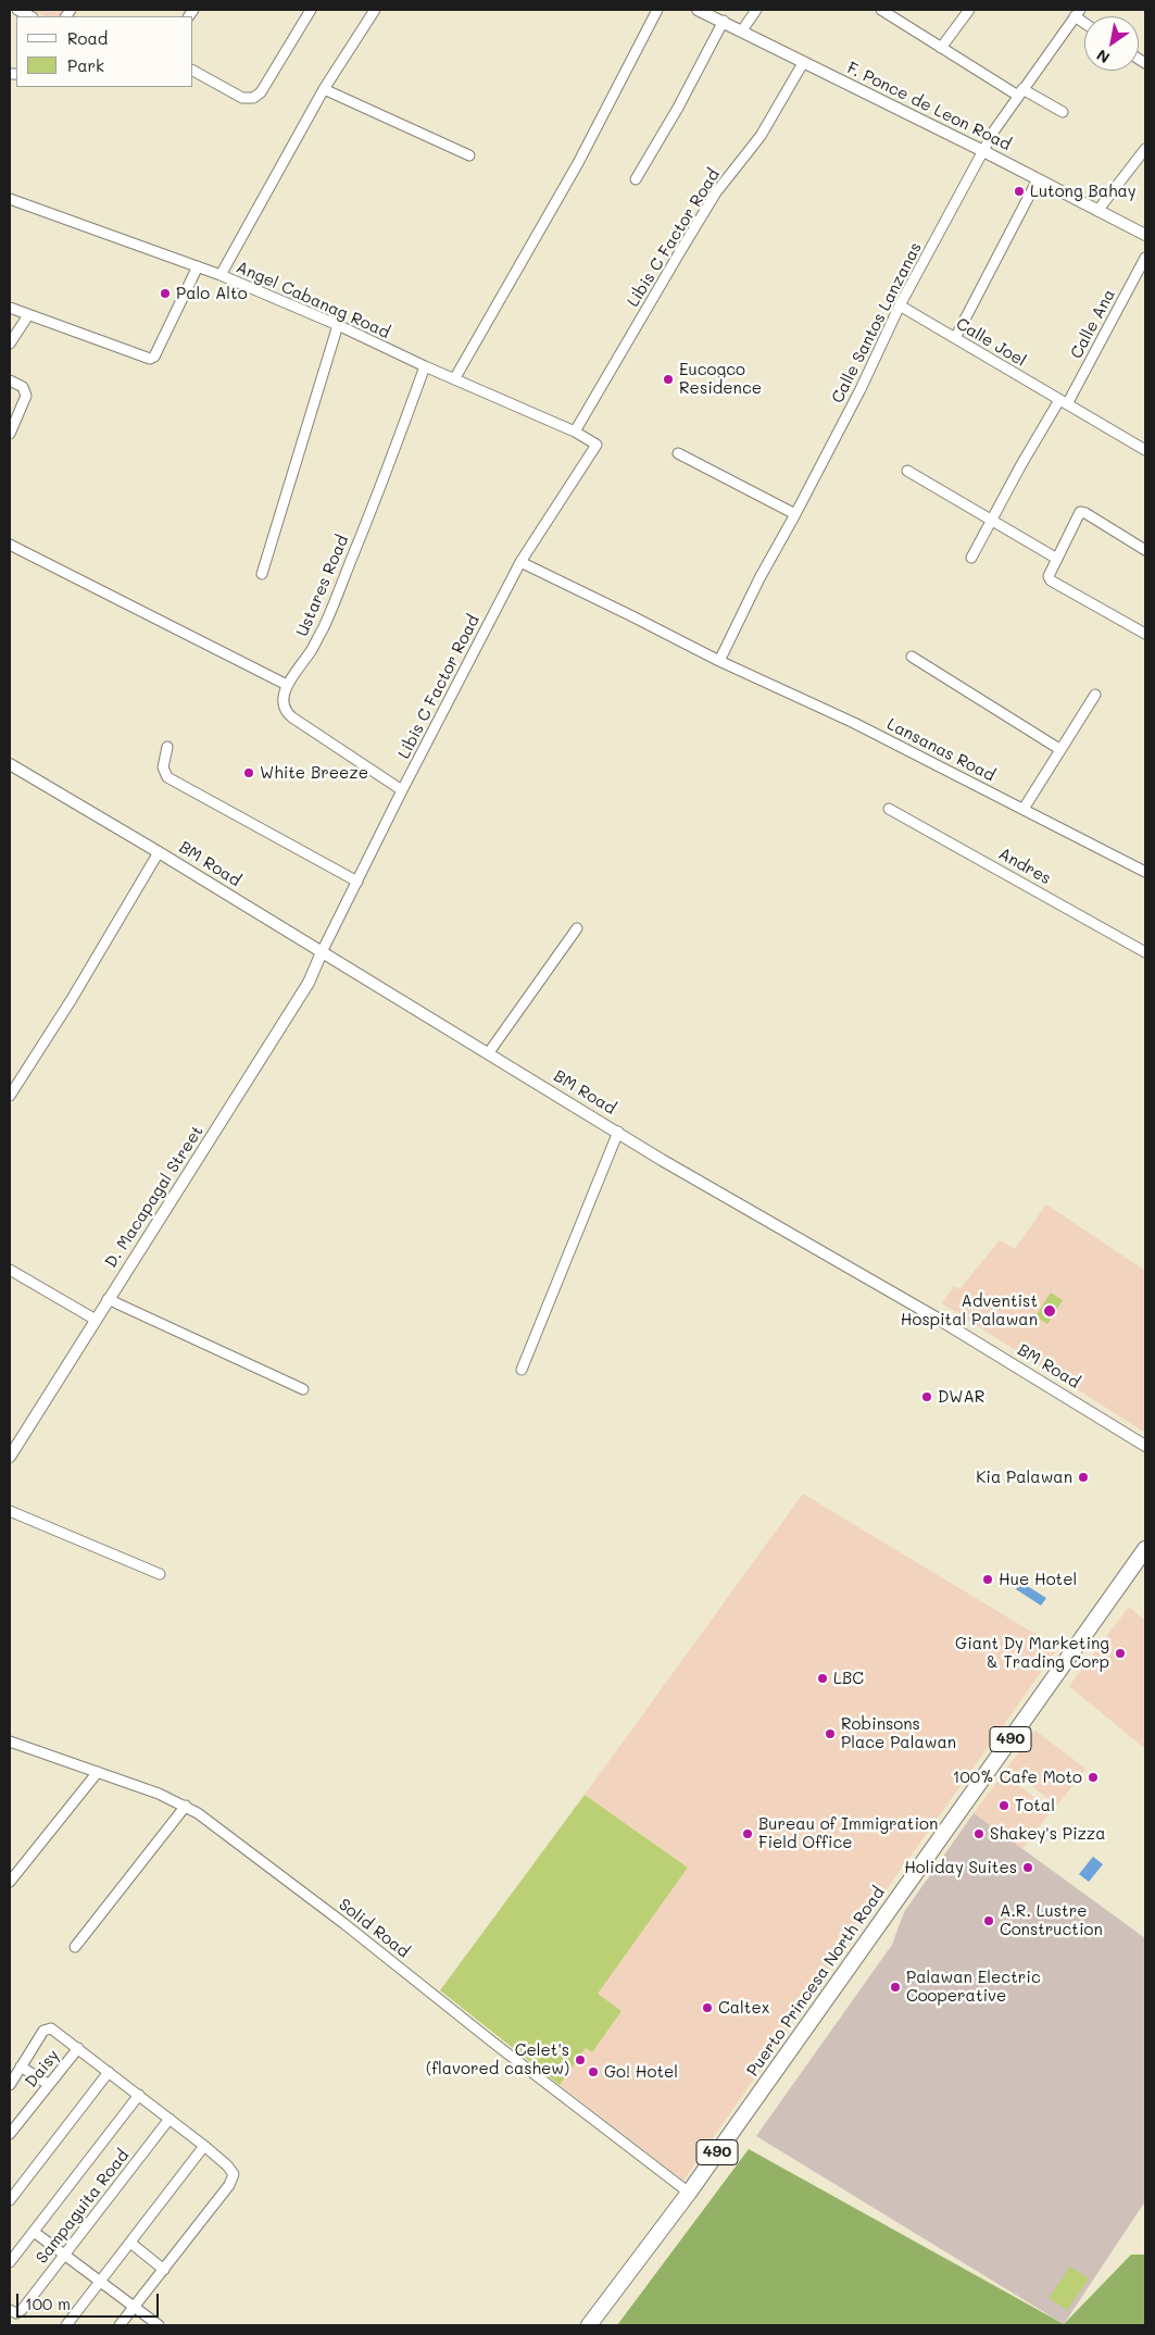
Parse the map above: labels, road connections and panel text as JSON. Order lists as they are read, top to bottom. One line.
{"streets":{"main road":["490","Puerto Princesa North Road"],"street":["F. Ponce de Leon Road","Libis C Factor Road","Angel Cabanag Road","Calle Santos Lanzanas","Calle Ana","Calle Joel","Ustares Road","Lansanas Road","BM Road","Andres","D. Macapagal Street","Solid Road","Daisy","Sampaguita Road"]},"crossings":[["F. Ponce de Leon Road","Libis C Factor Road"],["F. Ponce de Leon Road","Calle Santos Lanzanas"],["Libis C Factor Road","Angel Cabanag Road"],["Libis C Factor Road","Lansanas Road"],["Libis C Factor Road","BM Road"],["Libis C Factor Road","D. Macapagal Street"],["Angel Cabanag Road","Ustares Road"],["Calle Santos Lanzanas","Calle Joel"],["Calle Santos Lanzanas","Lansanas Road"],["Calle Ana","Calle Joel"],["BM Road","D. Macapagal Street"],["Solid Road","Puerto Princesa North Road"]],"places":["Lutong Bahay","Palo Alto","Eucogco Residence","White Breeze","Adventist Hospital Palawan","DWAR","Kia Palawan","Hue Hotel","Giant Dy Marketing & Trading Corp","LBC","Robinsons Place Palawan","100% Cafe Moto","Total","Bureau of Immigration Field Office","Shakey's Pizza","Holiday Suites","A.R. Lustre Construction","Palawan Electric Cooperative","Caltex","Celet's (flavored cashew)","Go! Hotel"],"legend":["Road","Park"],"scale_bar":"100 m","north":"bottom left"}
